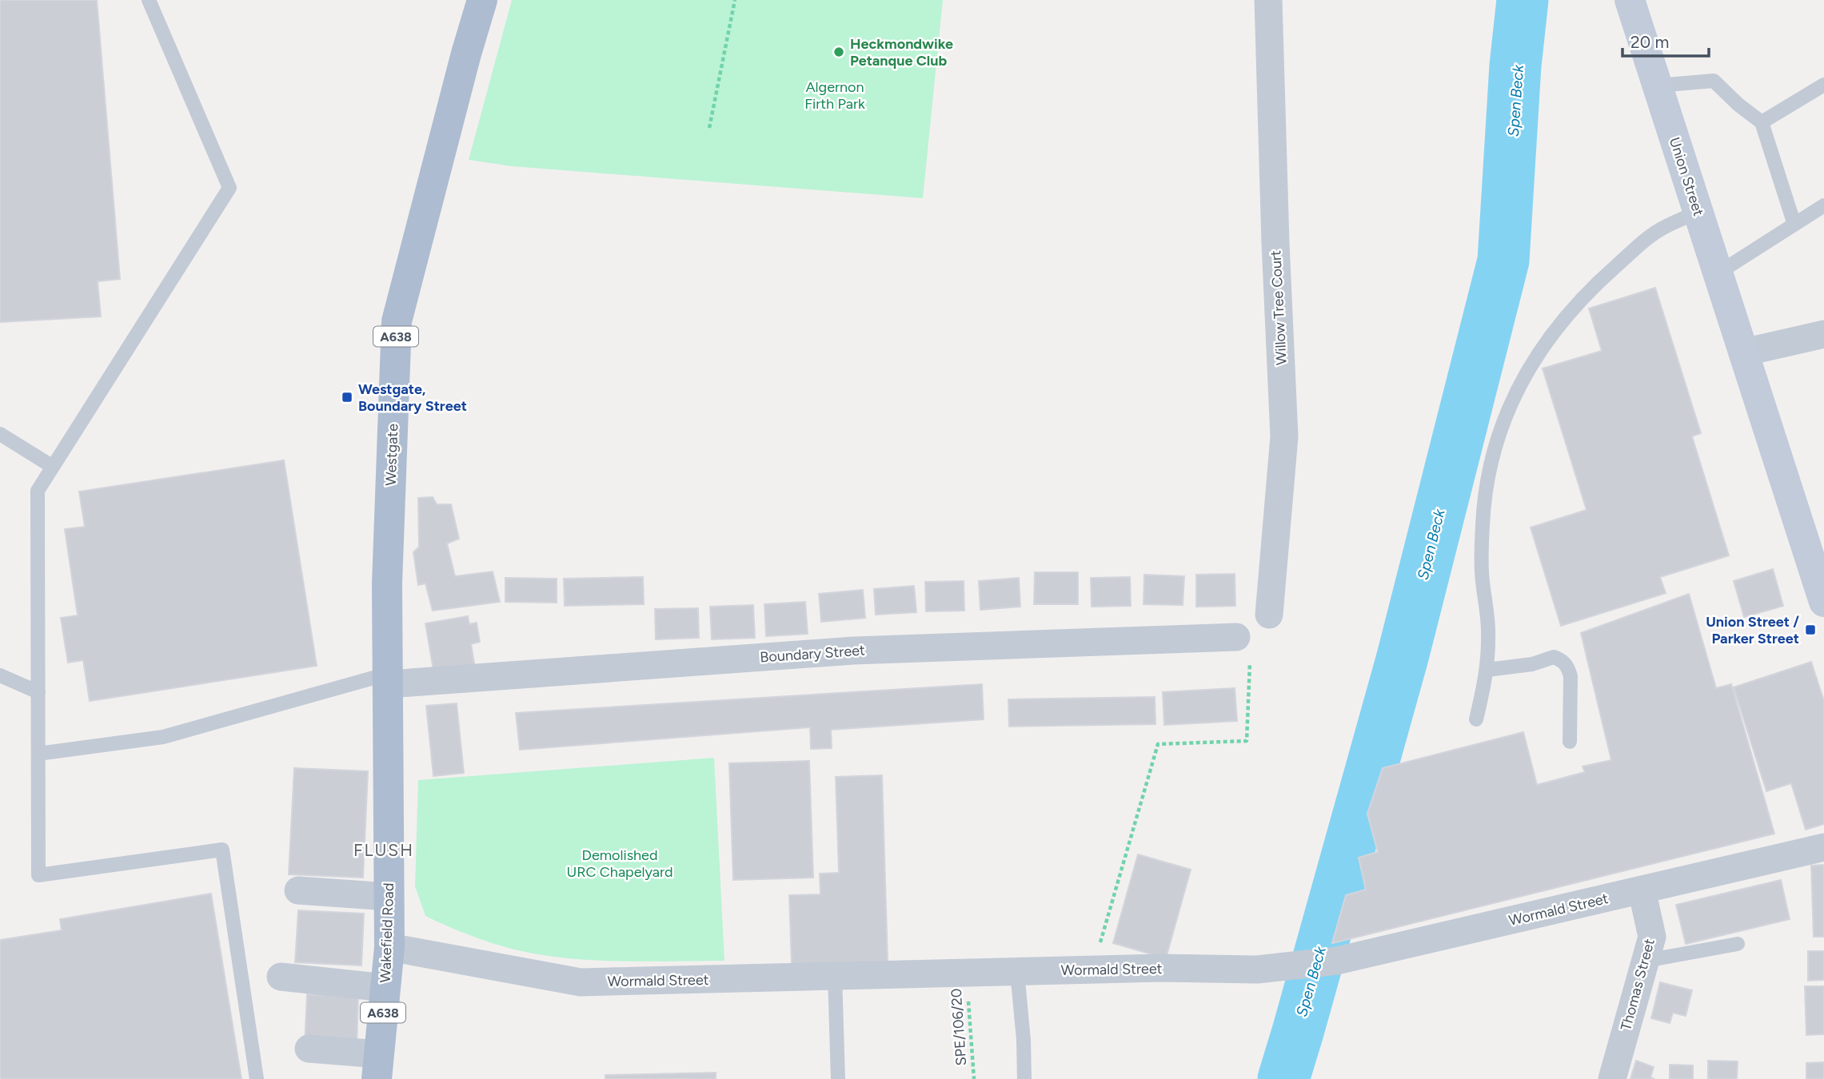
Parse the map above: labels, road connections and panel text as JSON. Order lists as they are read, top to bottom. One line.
{"streets":{"main road":["A638","Westgate","Wakefield Road"],"street":["Union Street","Willow Tree Court","Boundary Street","Wormald Street","Thomas Street"],"path":["SPE/106/20"]},"crossings":[["Westgate","Boundary Street"],["Westgate","Wakefield Road"],["Wormald Street","Wakefield Road"],["Wormald Street","Thomas Street"],["Wormald Street","SPE/106/20"]],"districts":["FLUSH"],"water":["Spen Beck"],"parks":["Algernon Firth Park","Demolished URC Chapelyard"],"places":{"other":["Heckmondwike Petanque Club"],"transit":["Westgate, Boundary Street","Union Street / Parker Street"]},"scale_bar":"20 m"}
